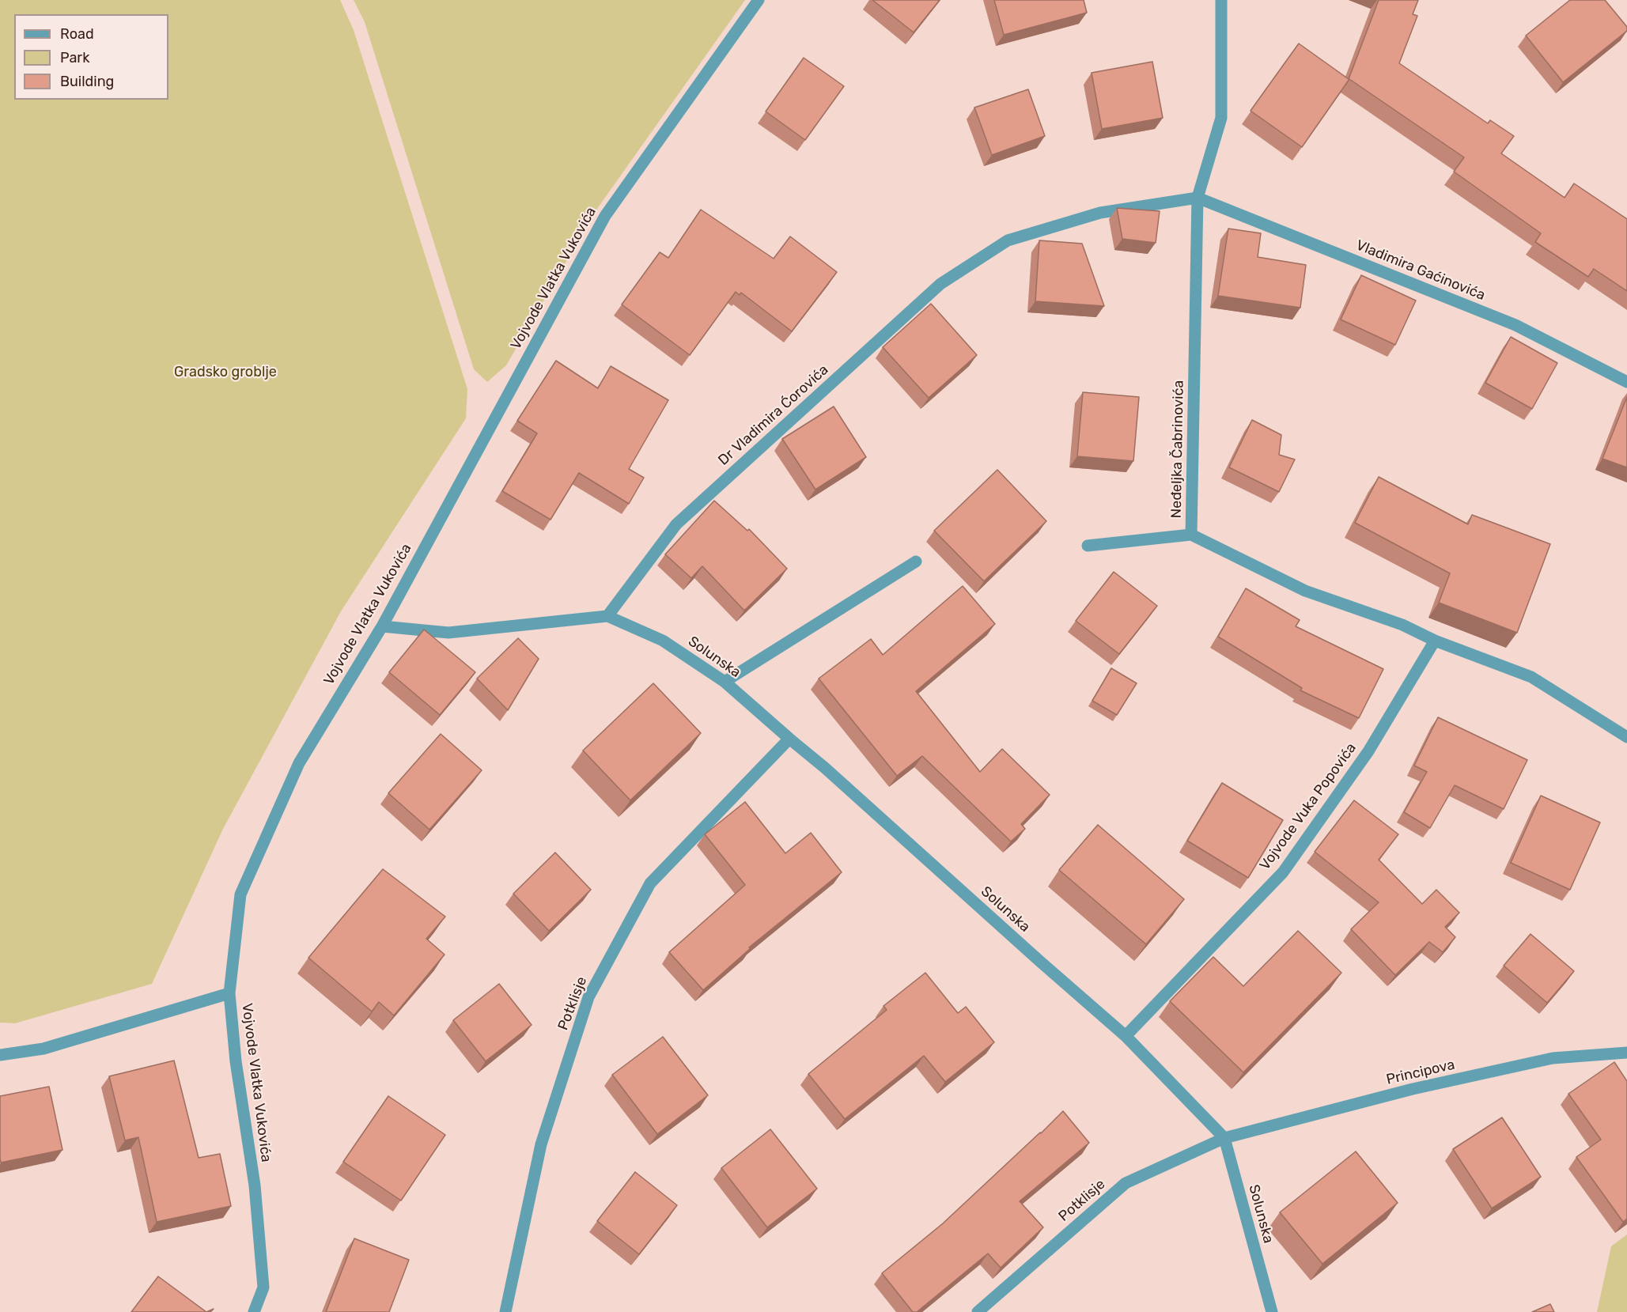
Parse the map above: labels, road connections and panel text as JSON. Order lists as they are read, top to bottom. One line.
{"streets":{"street":["Vladimira Gaćinovića","Vojvode Vlatka Vukovića","Dr Vladimira Ćorovića","Neđeljka Čabrinovića","Solunska","Vojvode Vuka Popovića","Potklisje","Principova"]},"crossings":[["Vladimira Gaćinovića","Dr Vladimira Ćorovića"],["Vladimira Gaćinovića","Neđeljka Čabrinovića"],["Dr Vladimira Ćorovića","Neđeljka Čabrinovića"],["Dr Vladimira Ćorovića","Solunska"],["Neđeljka Čabrinovića","Vojvode Vuka Popovića"],["Solunska","Vojvode Vuka Popovića"],["Solunska","Potklisje"],["Solunska","Principova"],["Potklisje","Principova"]],"parks":["Gradsko groblje"],"legend":["Road","Park","Building"]}
